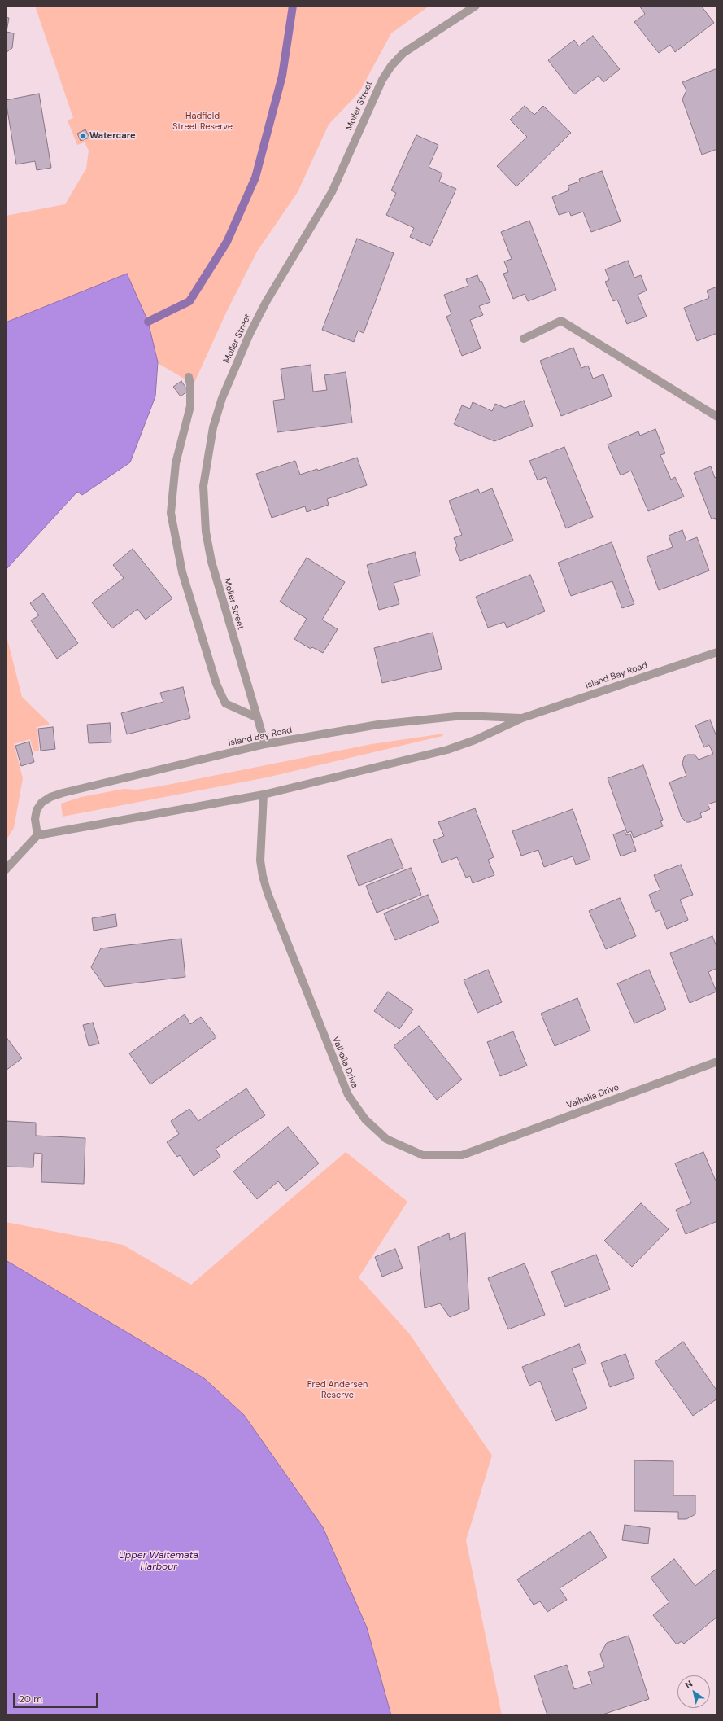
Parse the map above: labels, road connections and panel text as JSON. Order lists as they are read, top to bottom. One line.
{"streets":{"street":["Moller Street","Island Bay Road","Valhalla Drive"]},"crossings":[["Moller Street","Island Bay Road"],["Island Bay Road","Valhalla Drive"]],"water":["Upper Waitematā Harbour"],"parks":["Hadfield Street Reserve","Fred Andersen Reserve"],"places":["Watercare"],"scale_bar":"20 m","north":"top left"}
